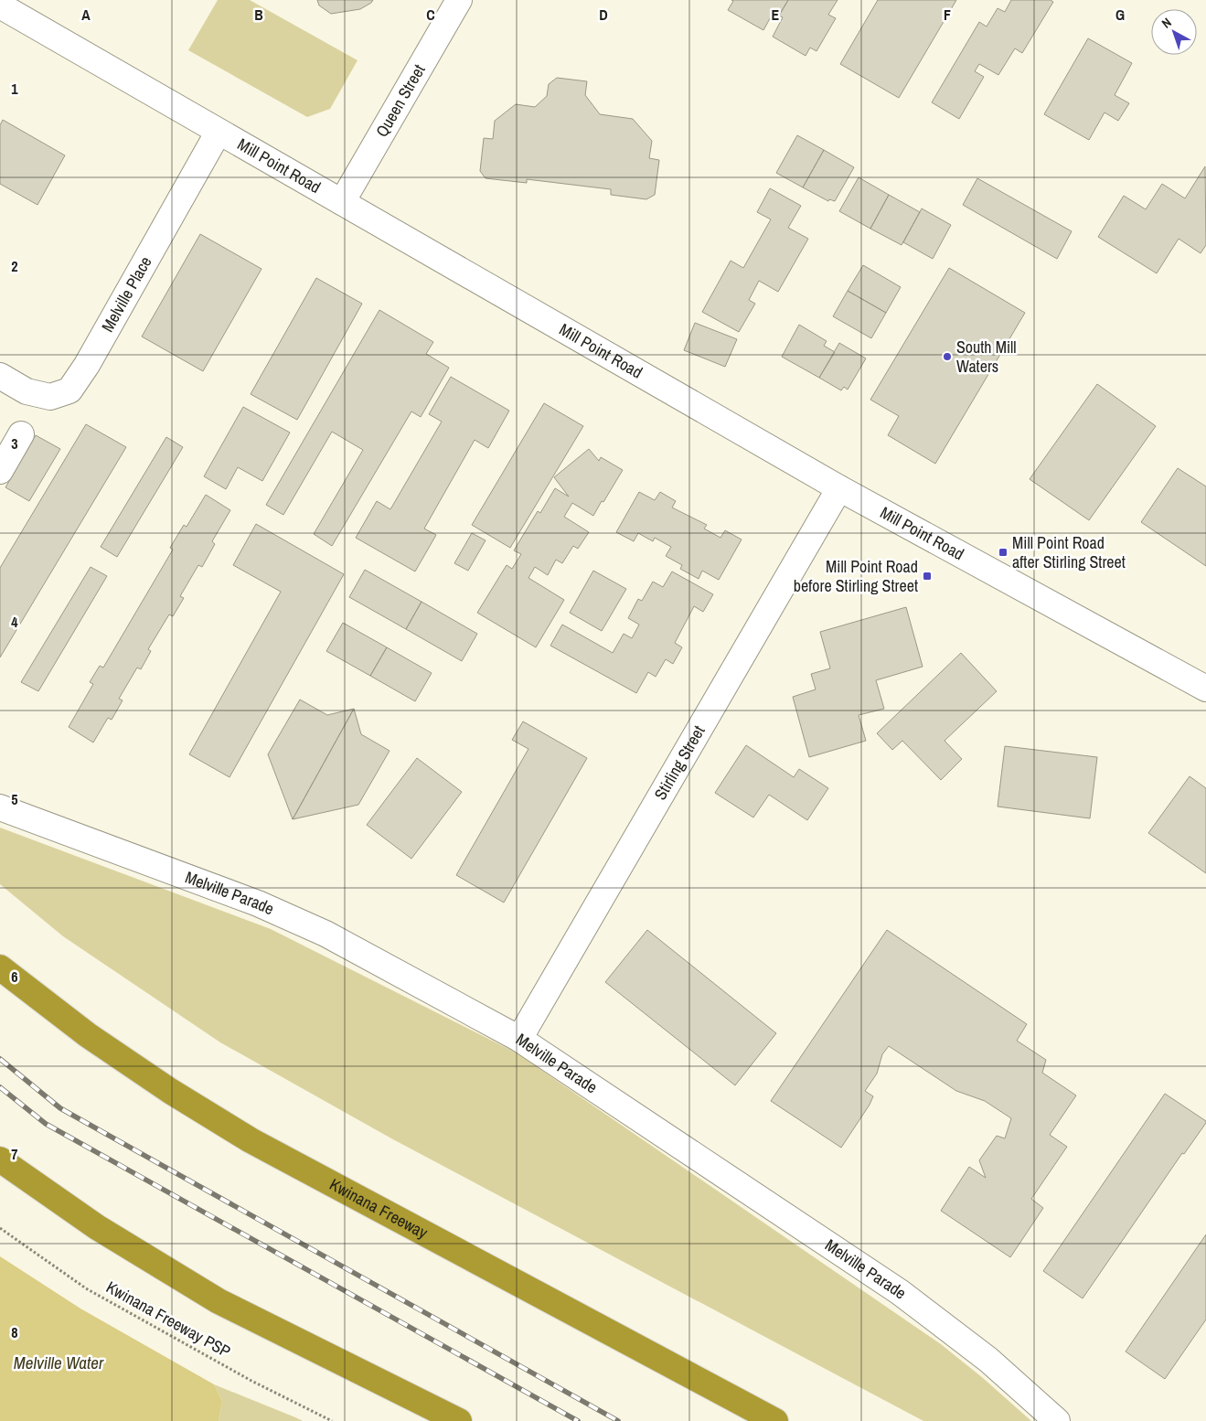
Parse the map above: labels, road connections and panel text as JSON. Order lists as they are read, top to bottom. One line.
{"streets":{"highway":["Kwinana Freeway"],"street":["Queen Street","Mill Point Road","Melville Place","Stirling Street","Melville Parade"],"path":["Kwinana Freeway PSP"]},"crossings":[["Queen Street","Mill Point Road"],["Mill Point Road","Melville Place"],["Mill Point Road","Stirling Street"],["Stirling Street","Melville Parade"]],"water":["Melville Water"],"places":{"other":["South Mill Waters"],"transit":["Mill Point Road after Stirling Street","Mill Point Road before Stirling Street"]},"north":"top left","grid":{"columns":["A","B","C","D","E","F","G"],"rows":["1","2","3","4","5","6","7","8"]}}
